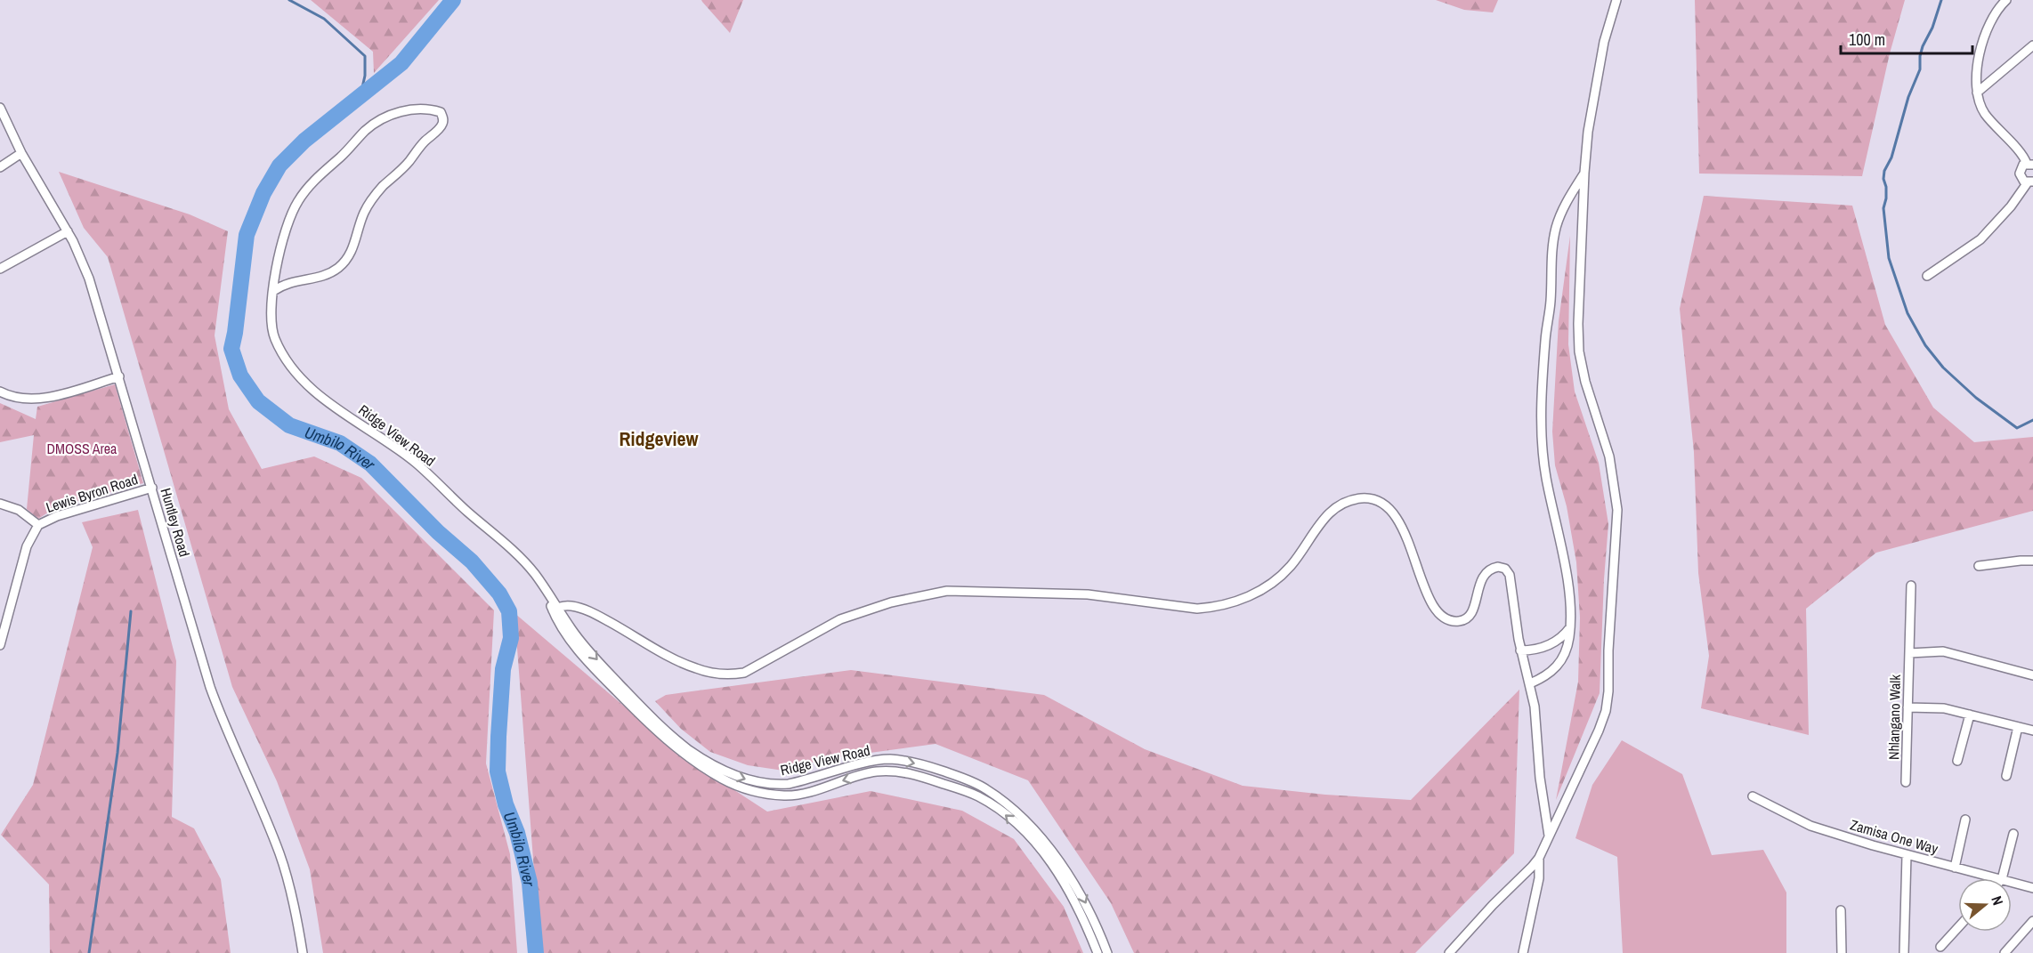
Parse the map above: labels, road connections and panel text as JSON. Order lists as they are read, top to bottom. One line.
{"streets":{"street":["Ridge View Road","Lewis Byron Road","Huntley Road","Nhlangano Walk","Zamisa One Way"]},"crossings":[["Lewis Byron Road","Huntley Road"]],"districts":["Ridgeview"],"water":["Umbilo River"],"parks":["DMOSS Area"],"scale_bar":"100 m","north":"right"}
